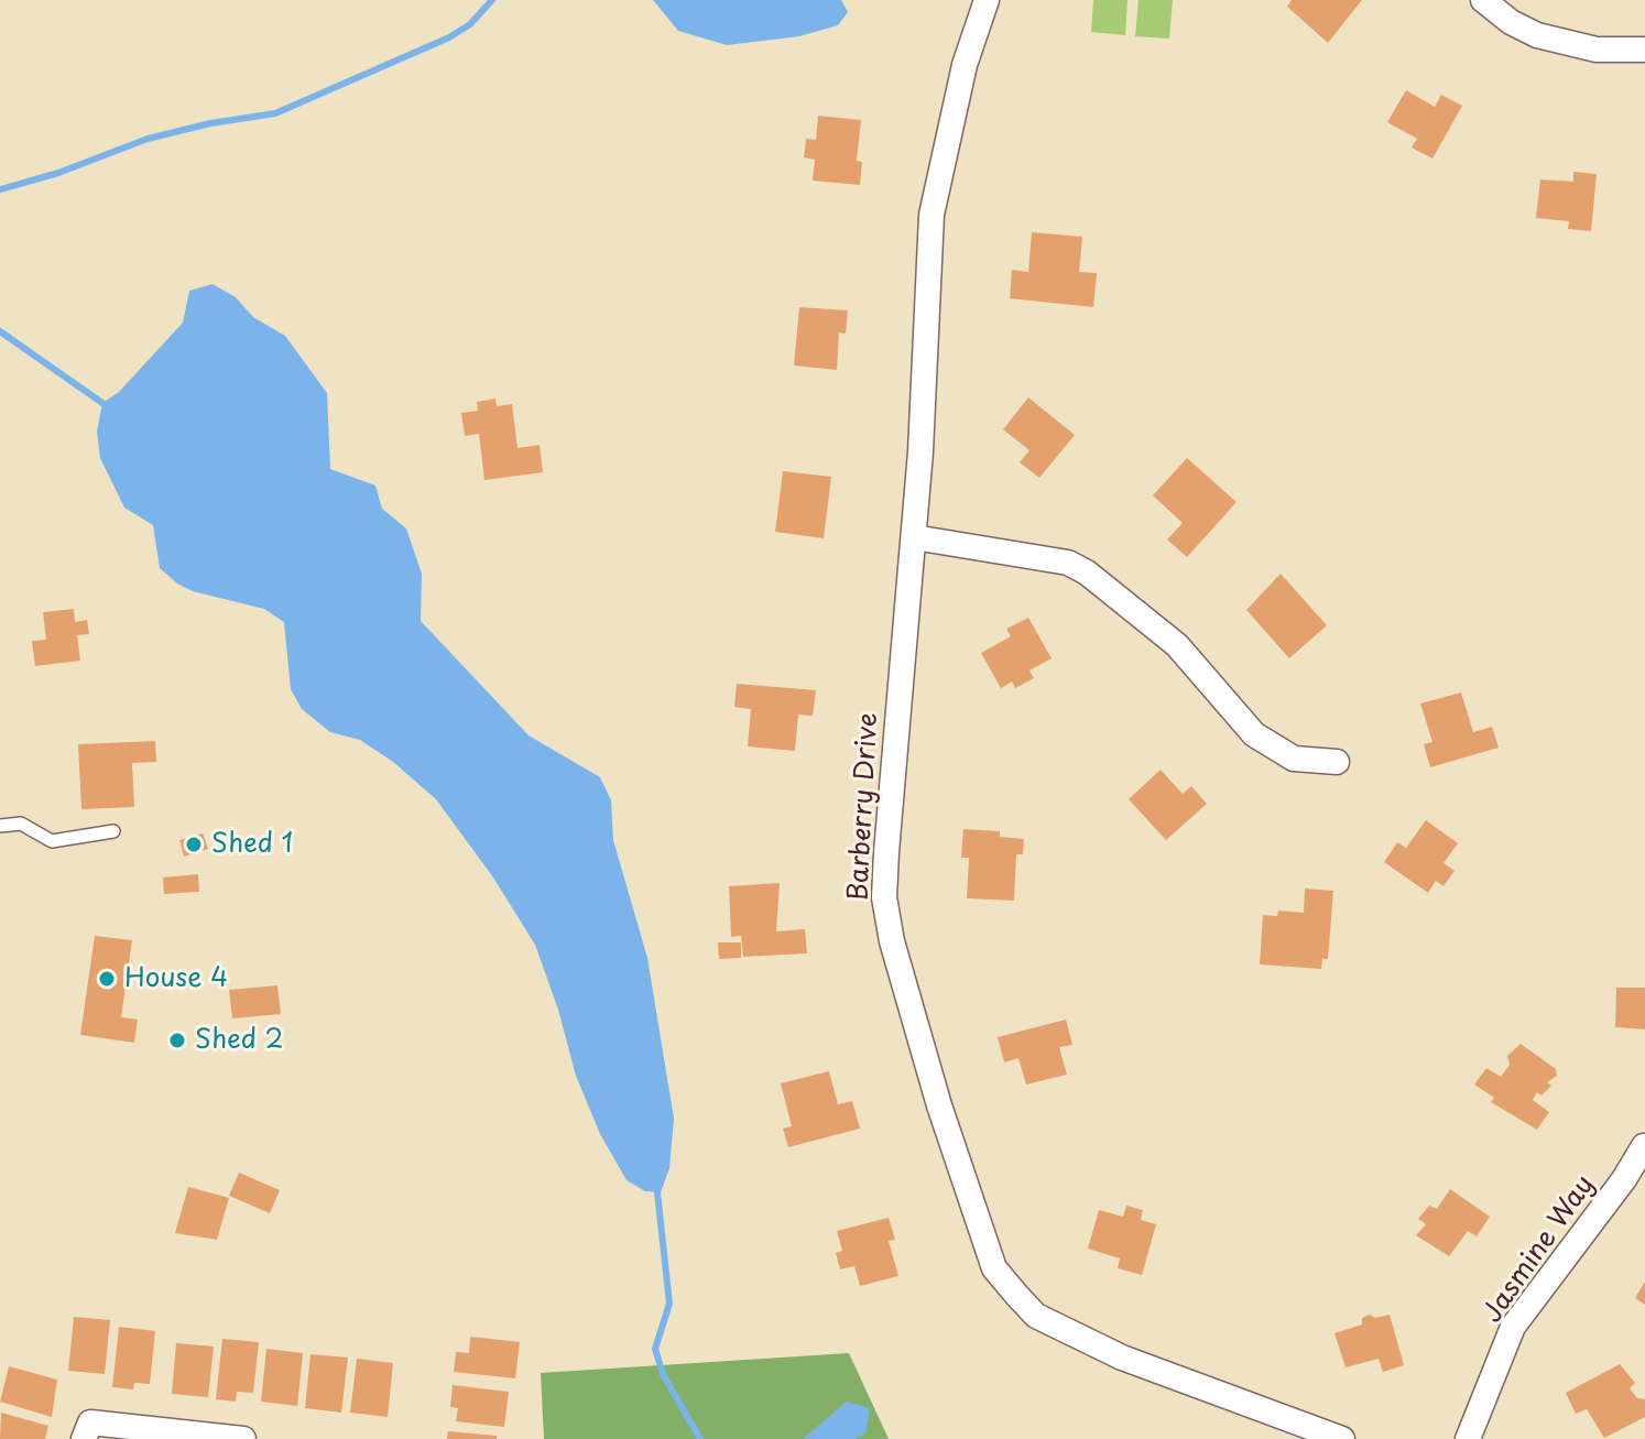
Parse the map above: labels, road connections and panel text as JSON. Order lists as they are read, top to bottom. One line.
{"streets":{"street":["Barberry Drive","Jasmine Way"]},"places":["Shed 1","House 4","Shed 2"]}
